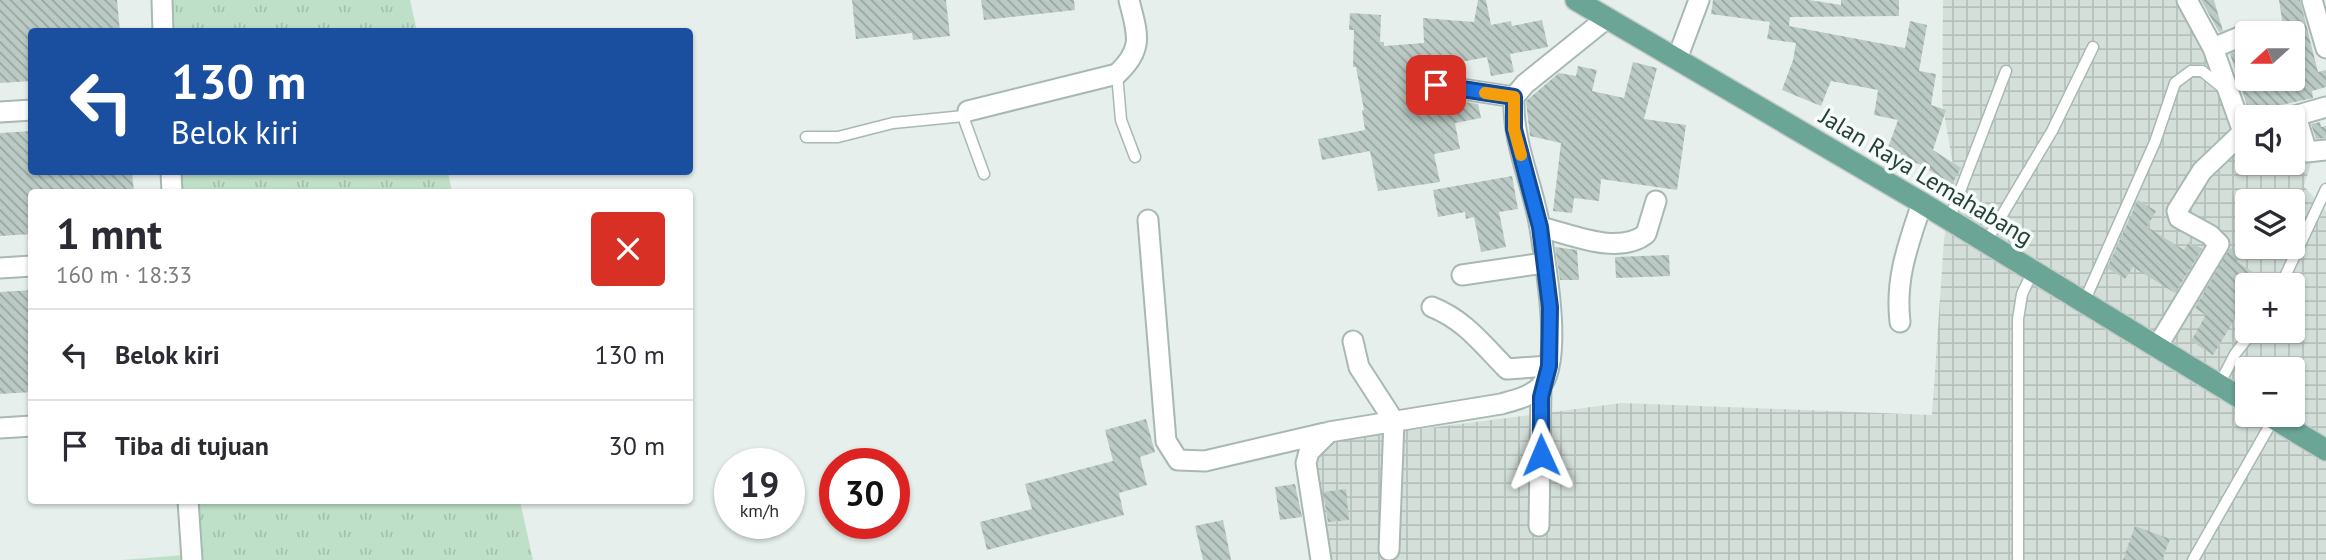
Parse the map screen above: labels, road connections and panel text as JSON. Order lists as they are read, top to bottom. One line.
{"streets":{"main road":["Jalan Raya Lemahabang"]},"north":"left","page":{"map_buttons":["+","−"],"turn":["130 m","Belok kiri"],"heading":["1 mnt","160 m · 18:33"],"list":[{"name":"Belok kiri","value":"130 m"},{"name":"Tiba di tujuan","value":"30 m"}],"speed":"19 km/h","limit":"30"}}
